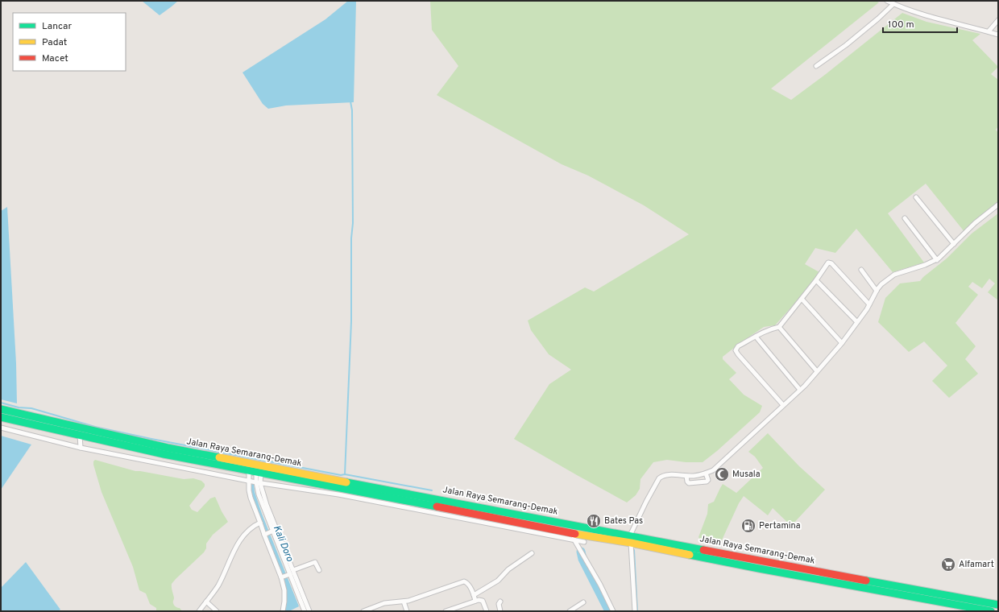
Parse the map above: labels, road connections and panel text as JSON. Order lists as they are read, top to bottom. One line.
{"streets":{"highway":["Jalan Raya Semarang-Demak"]},"water":["Kali Doro"],"places":{"mosque":["Musala"],"restaurant":["Bates Pas"],"fuel station":["Pertamina"],"supermarket":["Alfamart"]},"legend":["Lancar","Padat","Macet"],"scale_bar":"100 m"}
